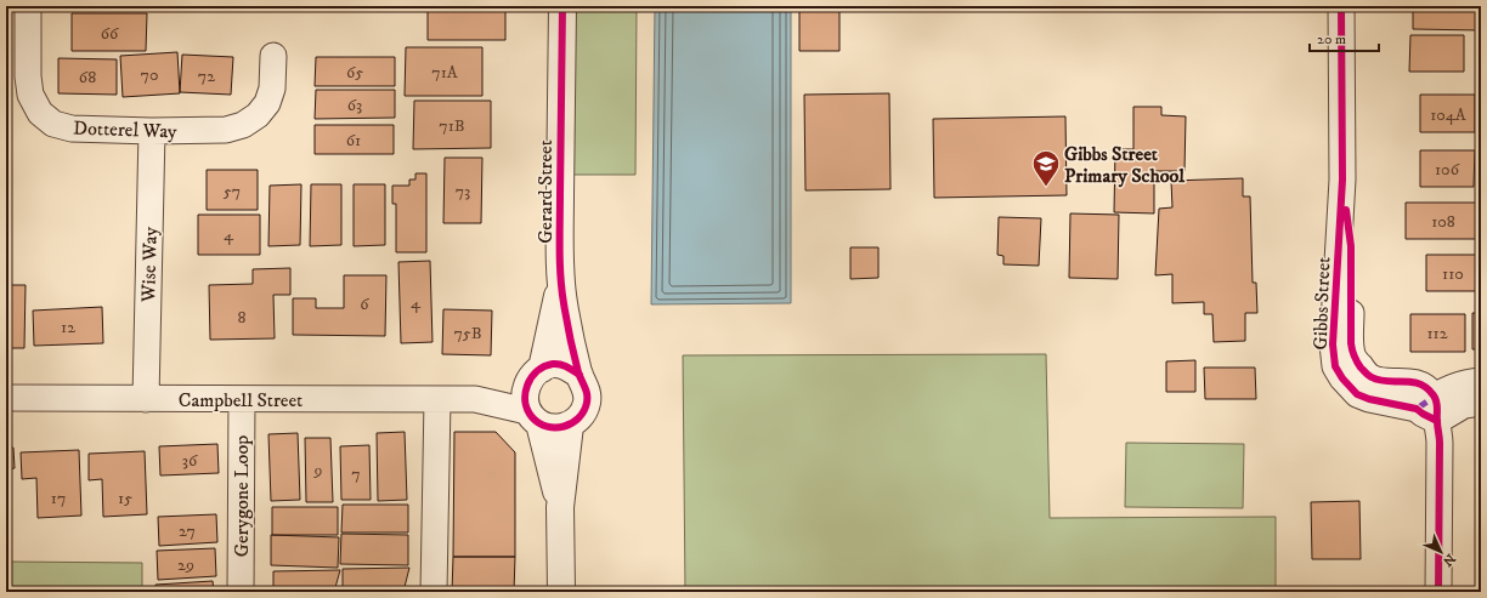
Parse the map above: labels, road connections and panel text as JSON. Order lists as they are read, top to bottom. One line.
{"streets":{"street":["Dotterel Way","Gerard Street","Wise Way","Gibbs Street","Campbell Street","Gerygone Loop"]},"crossings":[["Dotterel Way","Wise Way"],["Gerard Street","Campbell Street"],["Wise Way","Campbell Street"],["Campbell Street","Gerygone Loop"]],"places":{"school or university":["Gibbs Street Primary School"]},"house_numbers":["66","65","71A","70","72","68","63","104A","71B","61","106","57","73","108","4","110","4","6","8","12","75B","112","36","9","7","17","15","27","29"],"scale_bar":"20 m","north":"bottom right"}
